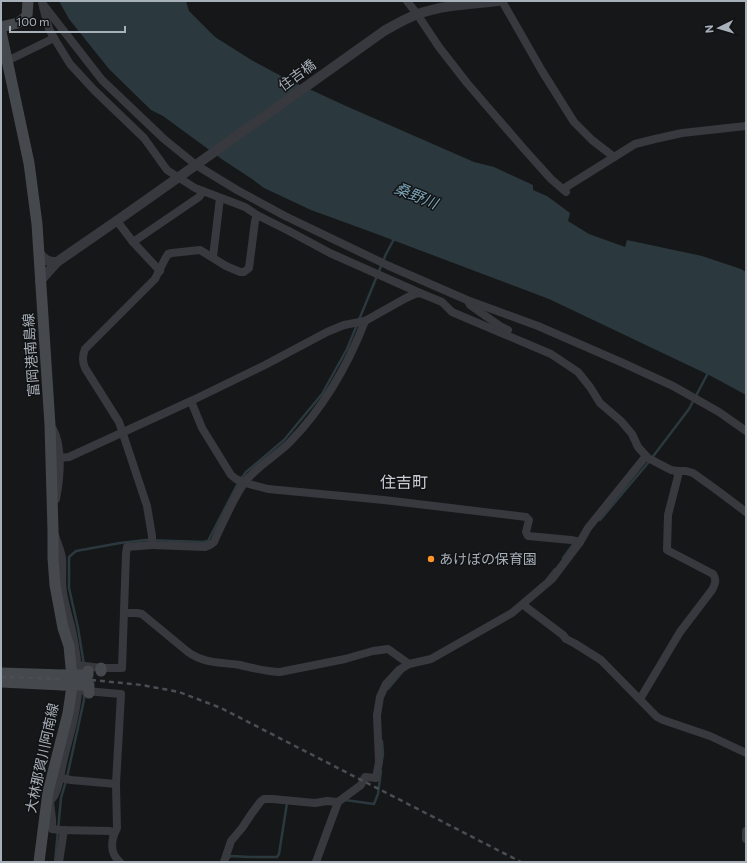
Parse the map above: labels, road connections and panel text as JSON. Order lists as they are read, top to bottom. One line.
{"streets":{"main road":["富岡港南島線","大林那賀川阿南線"],"street":["住吉橋"]},"crossings":[["住吉橋","富岡港南島線"],["富岡港南島線","大林那賀川阿南線"]],"districts":["住吉町"],"water":["桑野川"],"places":["あけぼの保育園"],"scale_bar":"100 m","north":"left"}
